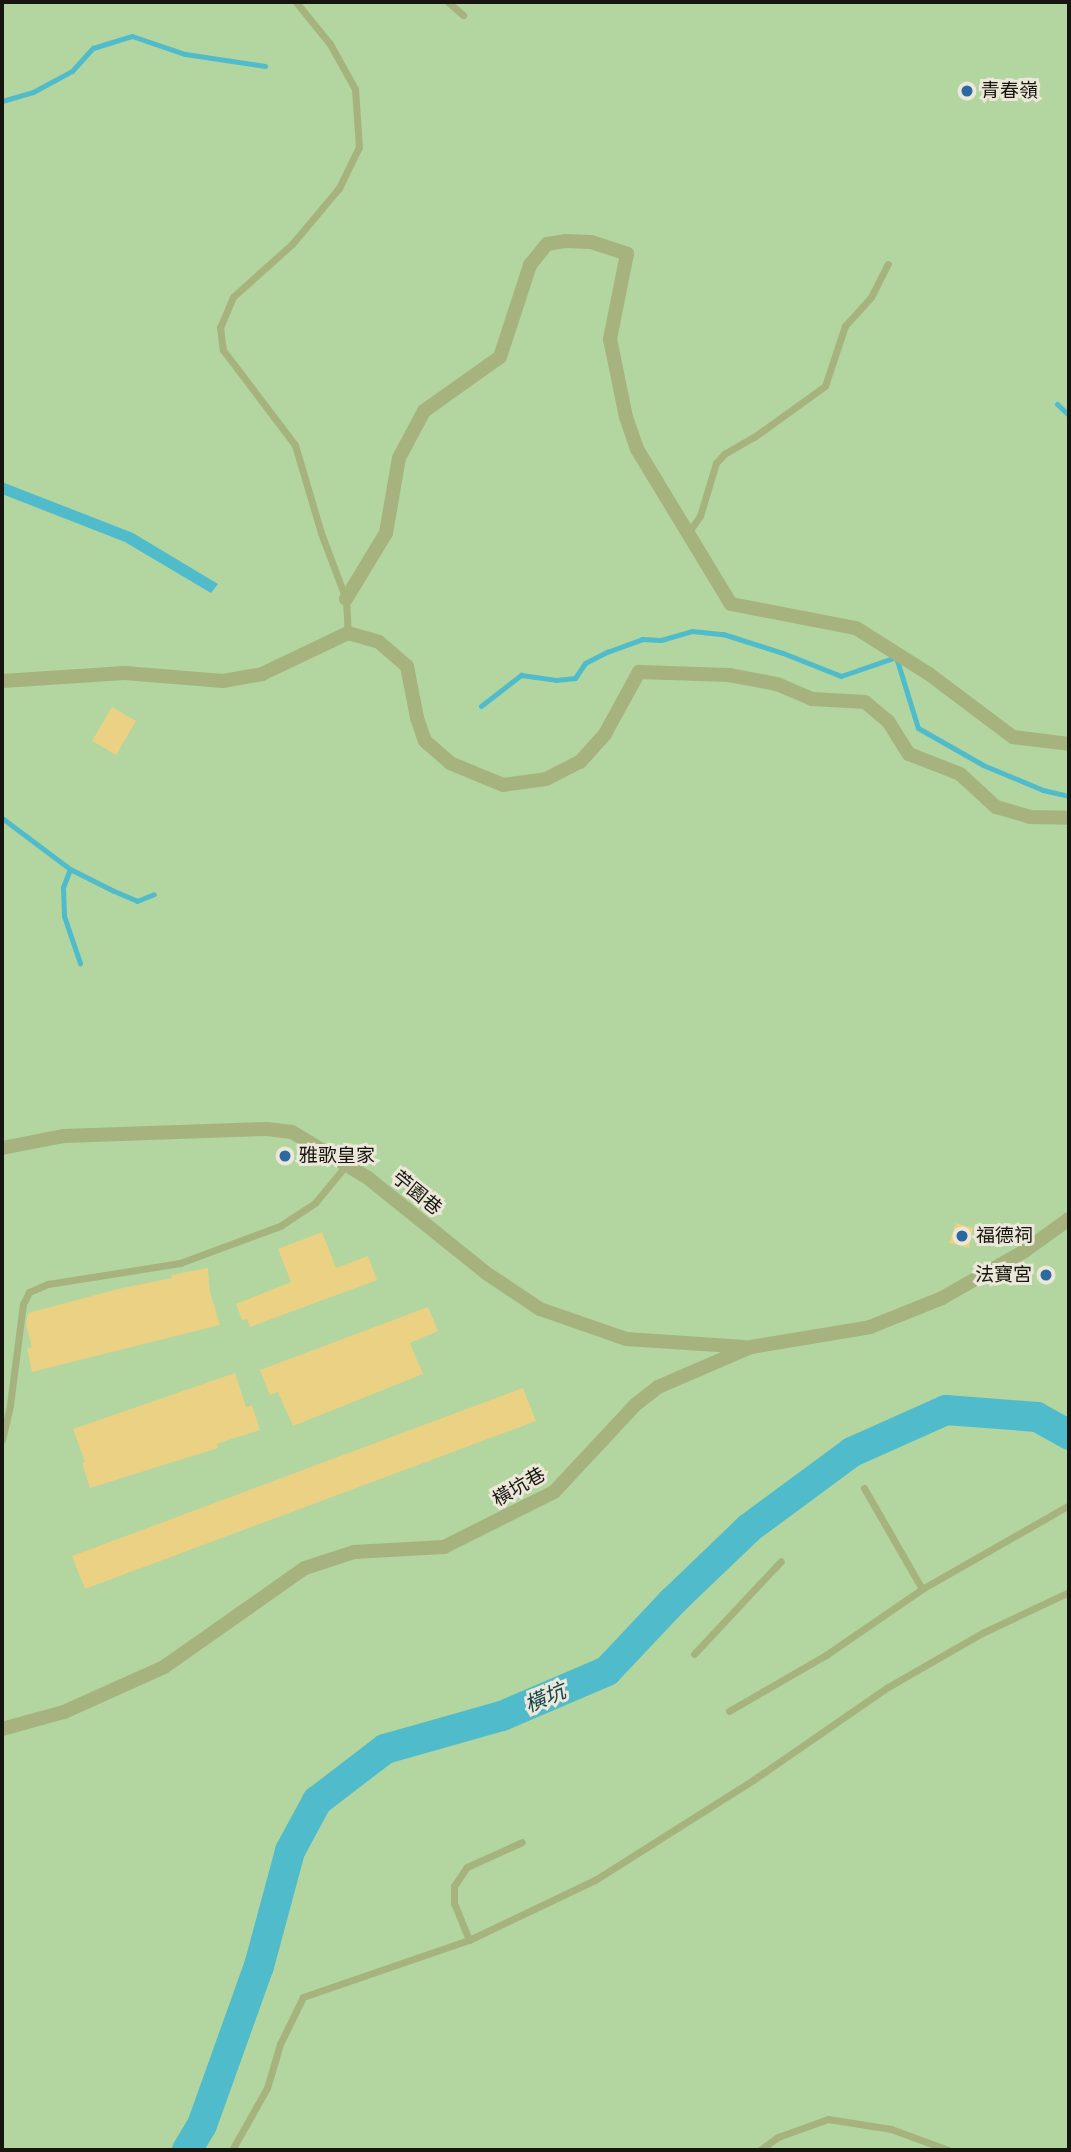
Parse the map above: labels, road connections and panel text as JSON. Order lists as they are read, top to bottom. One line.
{"streets":{"street":["苧園巷","橫坑巷"]},"crossings":[["苧園巷","橫坑巷"]],"water":["橫坑"],"places":["青春嶺","雅歌皇家","福德祠","法寶宮"]}
